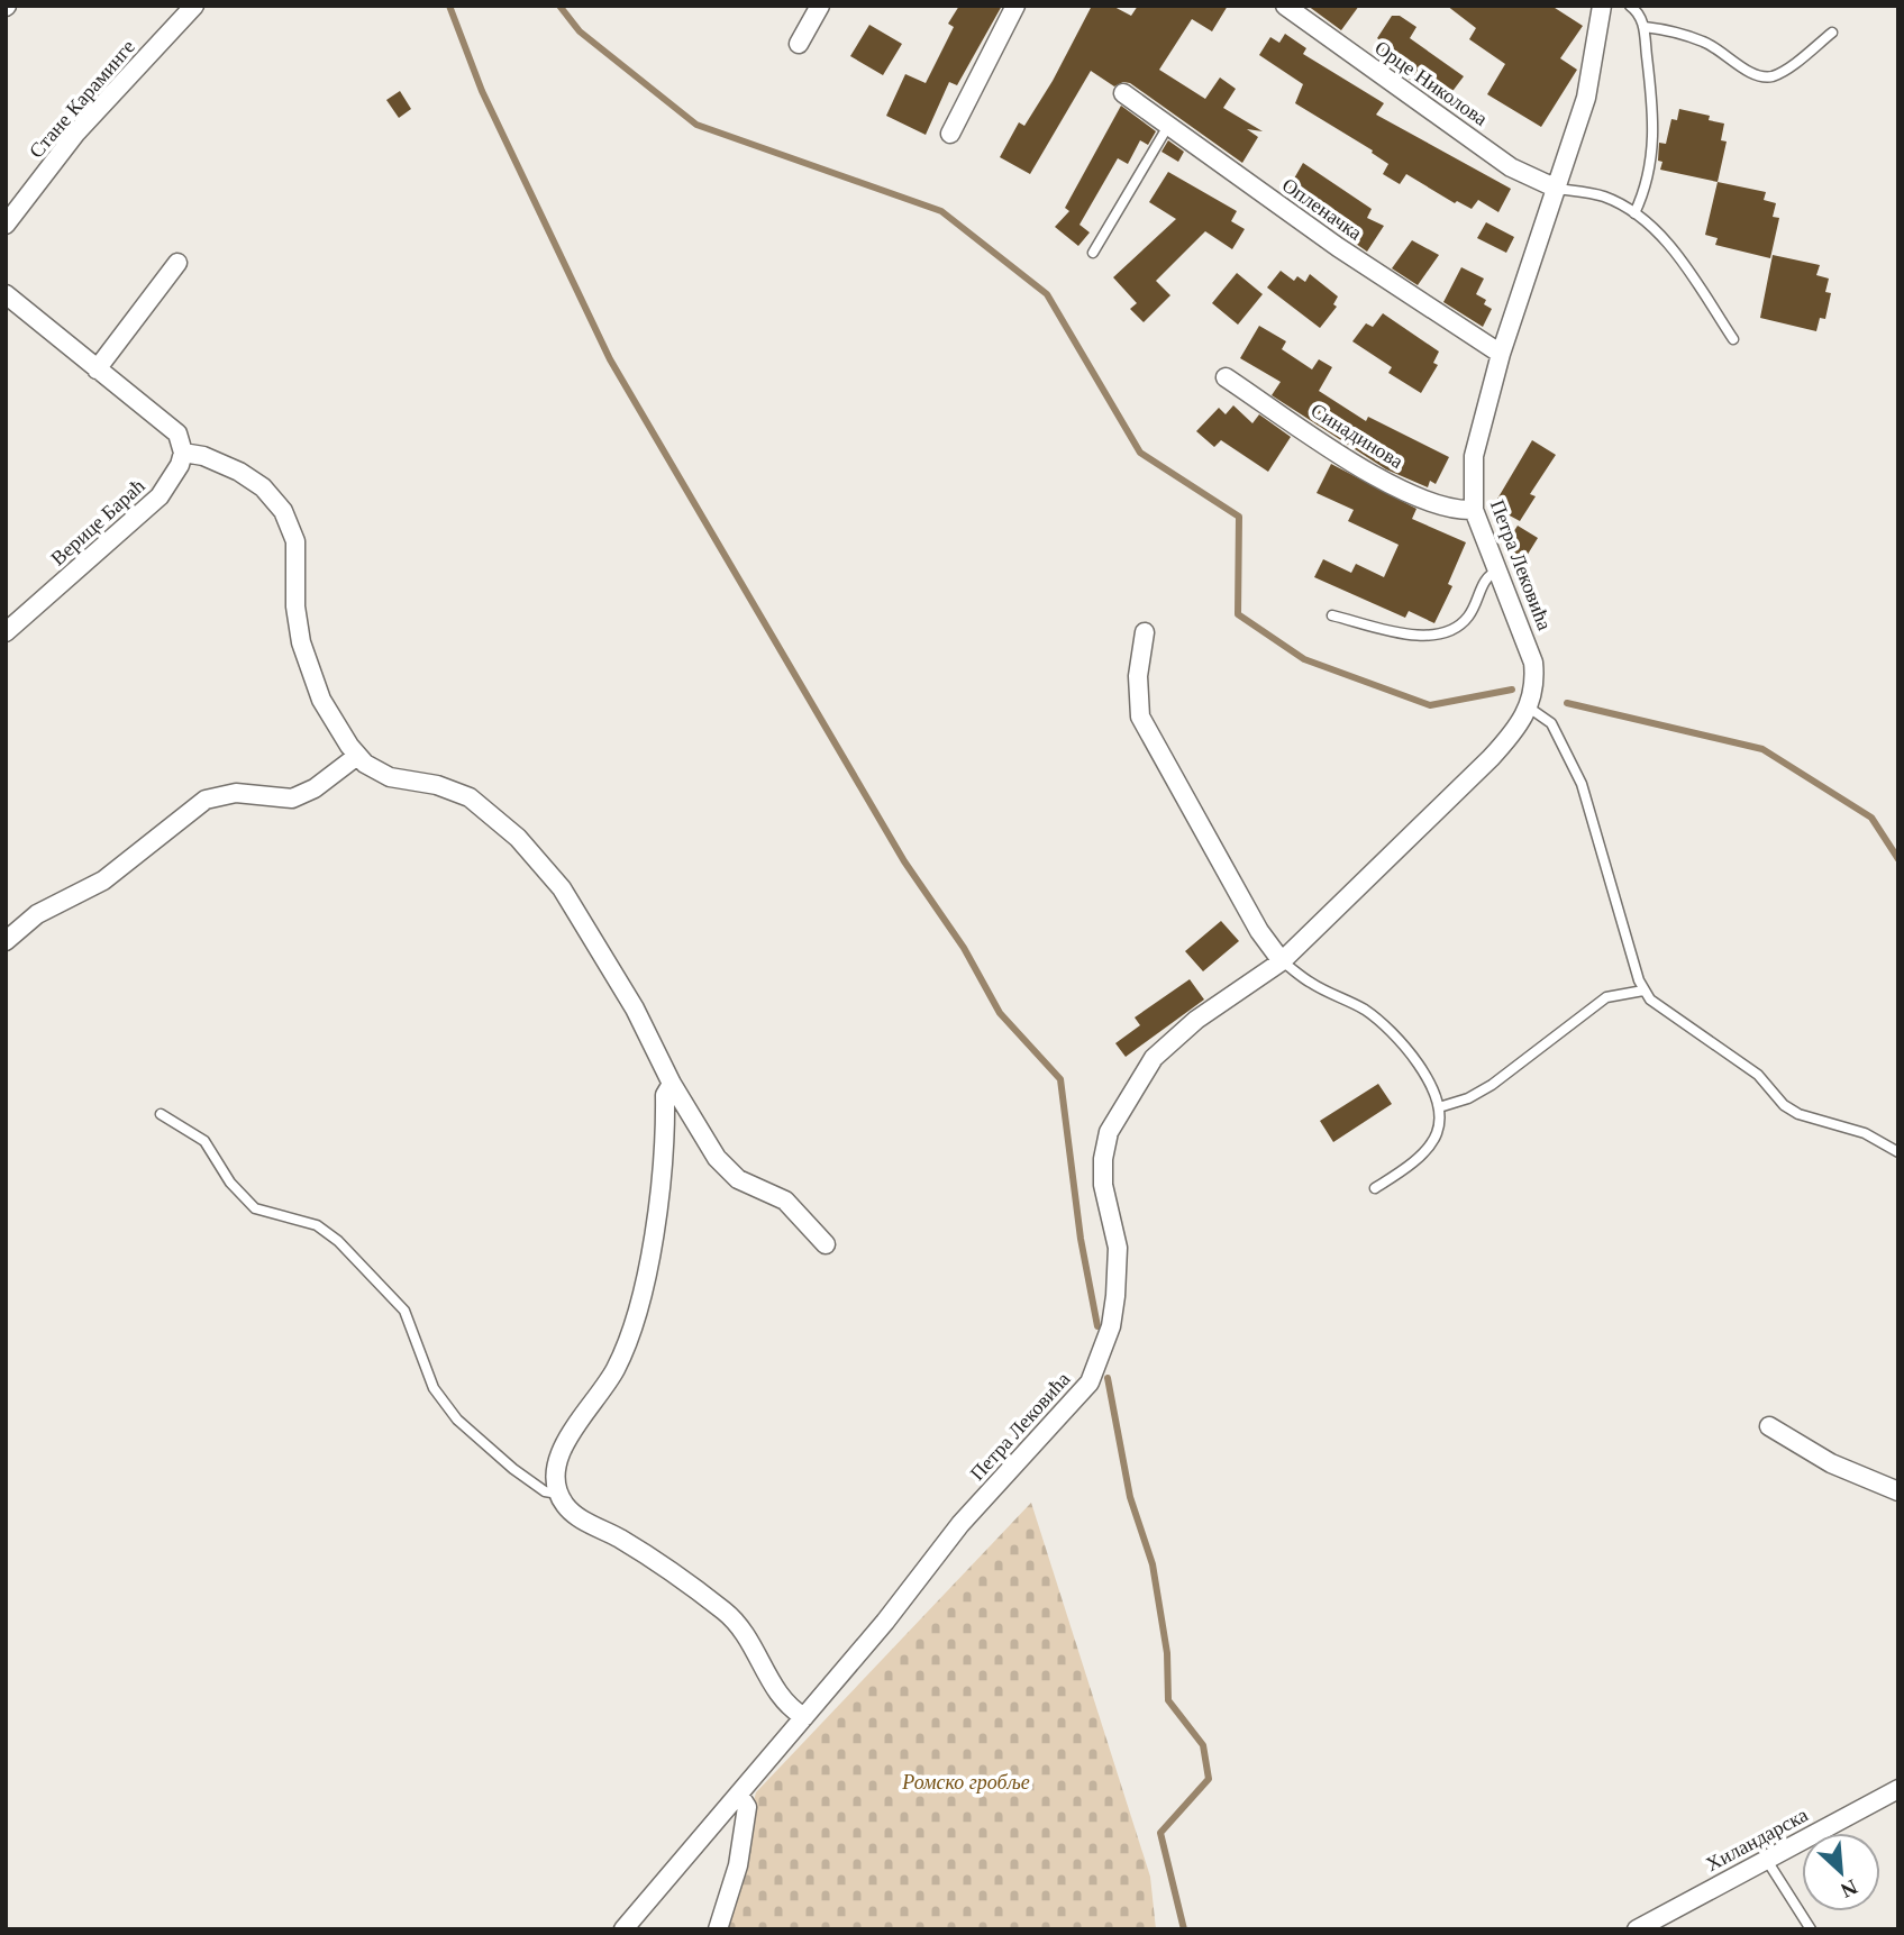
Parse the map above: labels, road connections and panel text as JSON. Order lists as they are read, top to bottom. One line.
{"streets":{"street":["Орце Николова","Стане Караминге","Опленачка","Синадинова","Верице Бараћ","Петра Лековића","Хиландарска"]},"crossings":[["Орце Николова","Петра Лековића"],["Опленачка","Петра Лековића"],["Синадинова","Петра Лековића"]],"parks":["Ромско гробље"],"north":"bottom right"}
